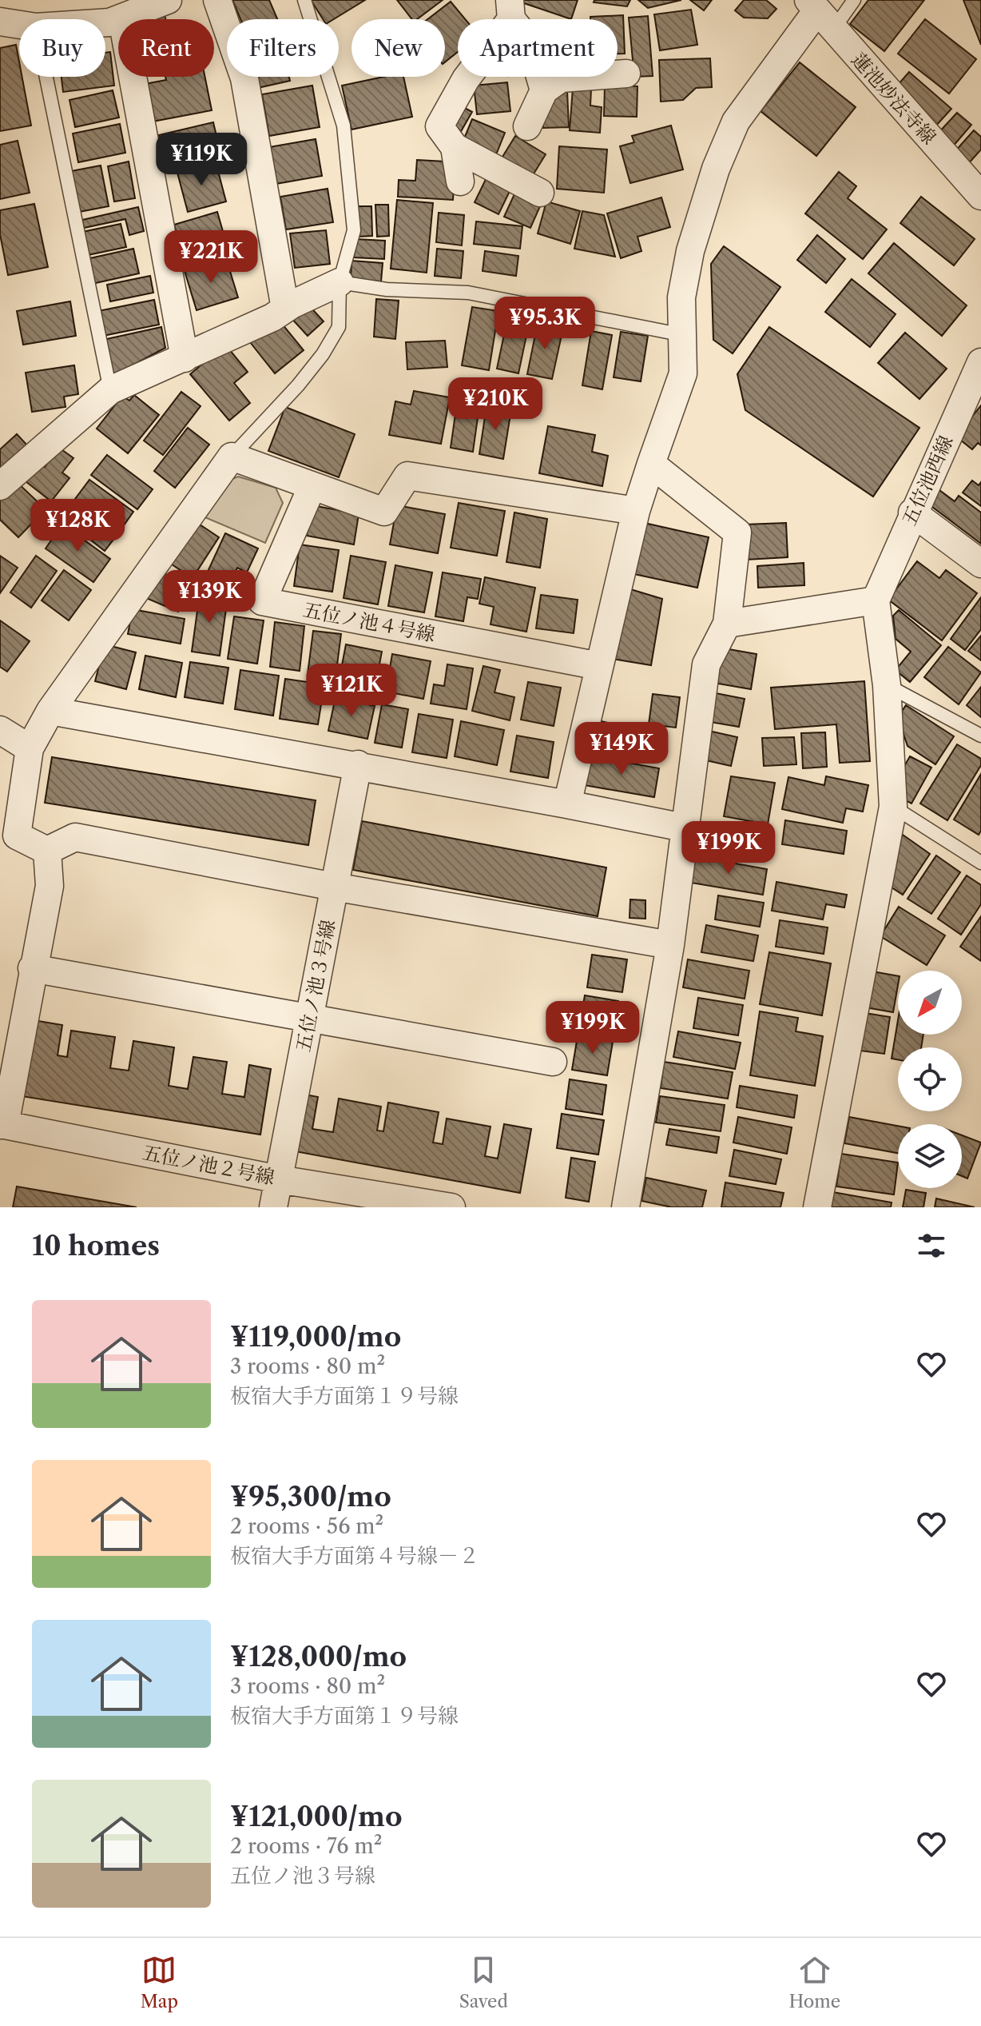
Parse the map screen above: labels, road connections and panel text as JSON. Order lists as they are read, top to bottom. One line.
{"streets":{"street":["蓮池妙法寺線","五位池西線","五位ノ池４号線","五位ノ池３号線","五位ノ池２号線"]},"crossings":[["五位ノ池３号線","五位ノ池２号線"]],"north":"bottom left","page":{"chip":["Buy","Rent","Filters","New","Apartment"],"price":["¥119K","¥221K","¥95.3K","¥210K","¥128K","¥139K","¥121K","¥149K","¥199K","¥199K"],"heading":"10 homes","list":[{"name":"¥119,000/mo","note":"3 rooms · 80 m² · 板宿大手方面第１９号線"},{"name":"¥95,300/mo","note":"2 rooms · 56 m² · 板宿大手方面第４号線－２"},{"name":"¥128,000/mo","note":"3 rooms · 80 m² · 板宿大手方面第１９号線"},{"name":"¥121,000/mo","note":"2 rooms · 76 m² · 五位ノ池３号線"}],"tabs":["Map","Saved","Home"]}}
